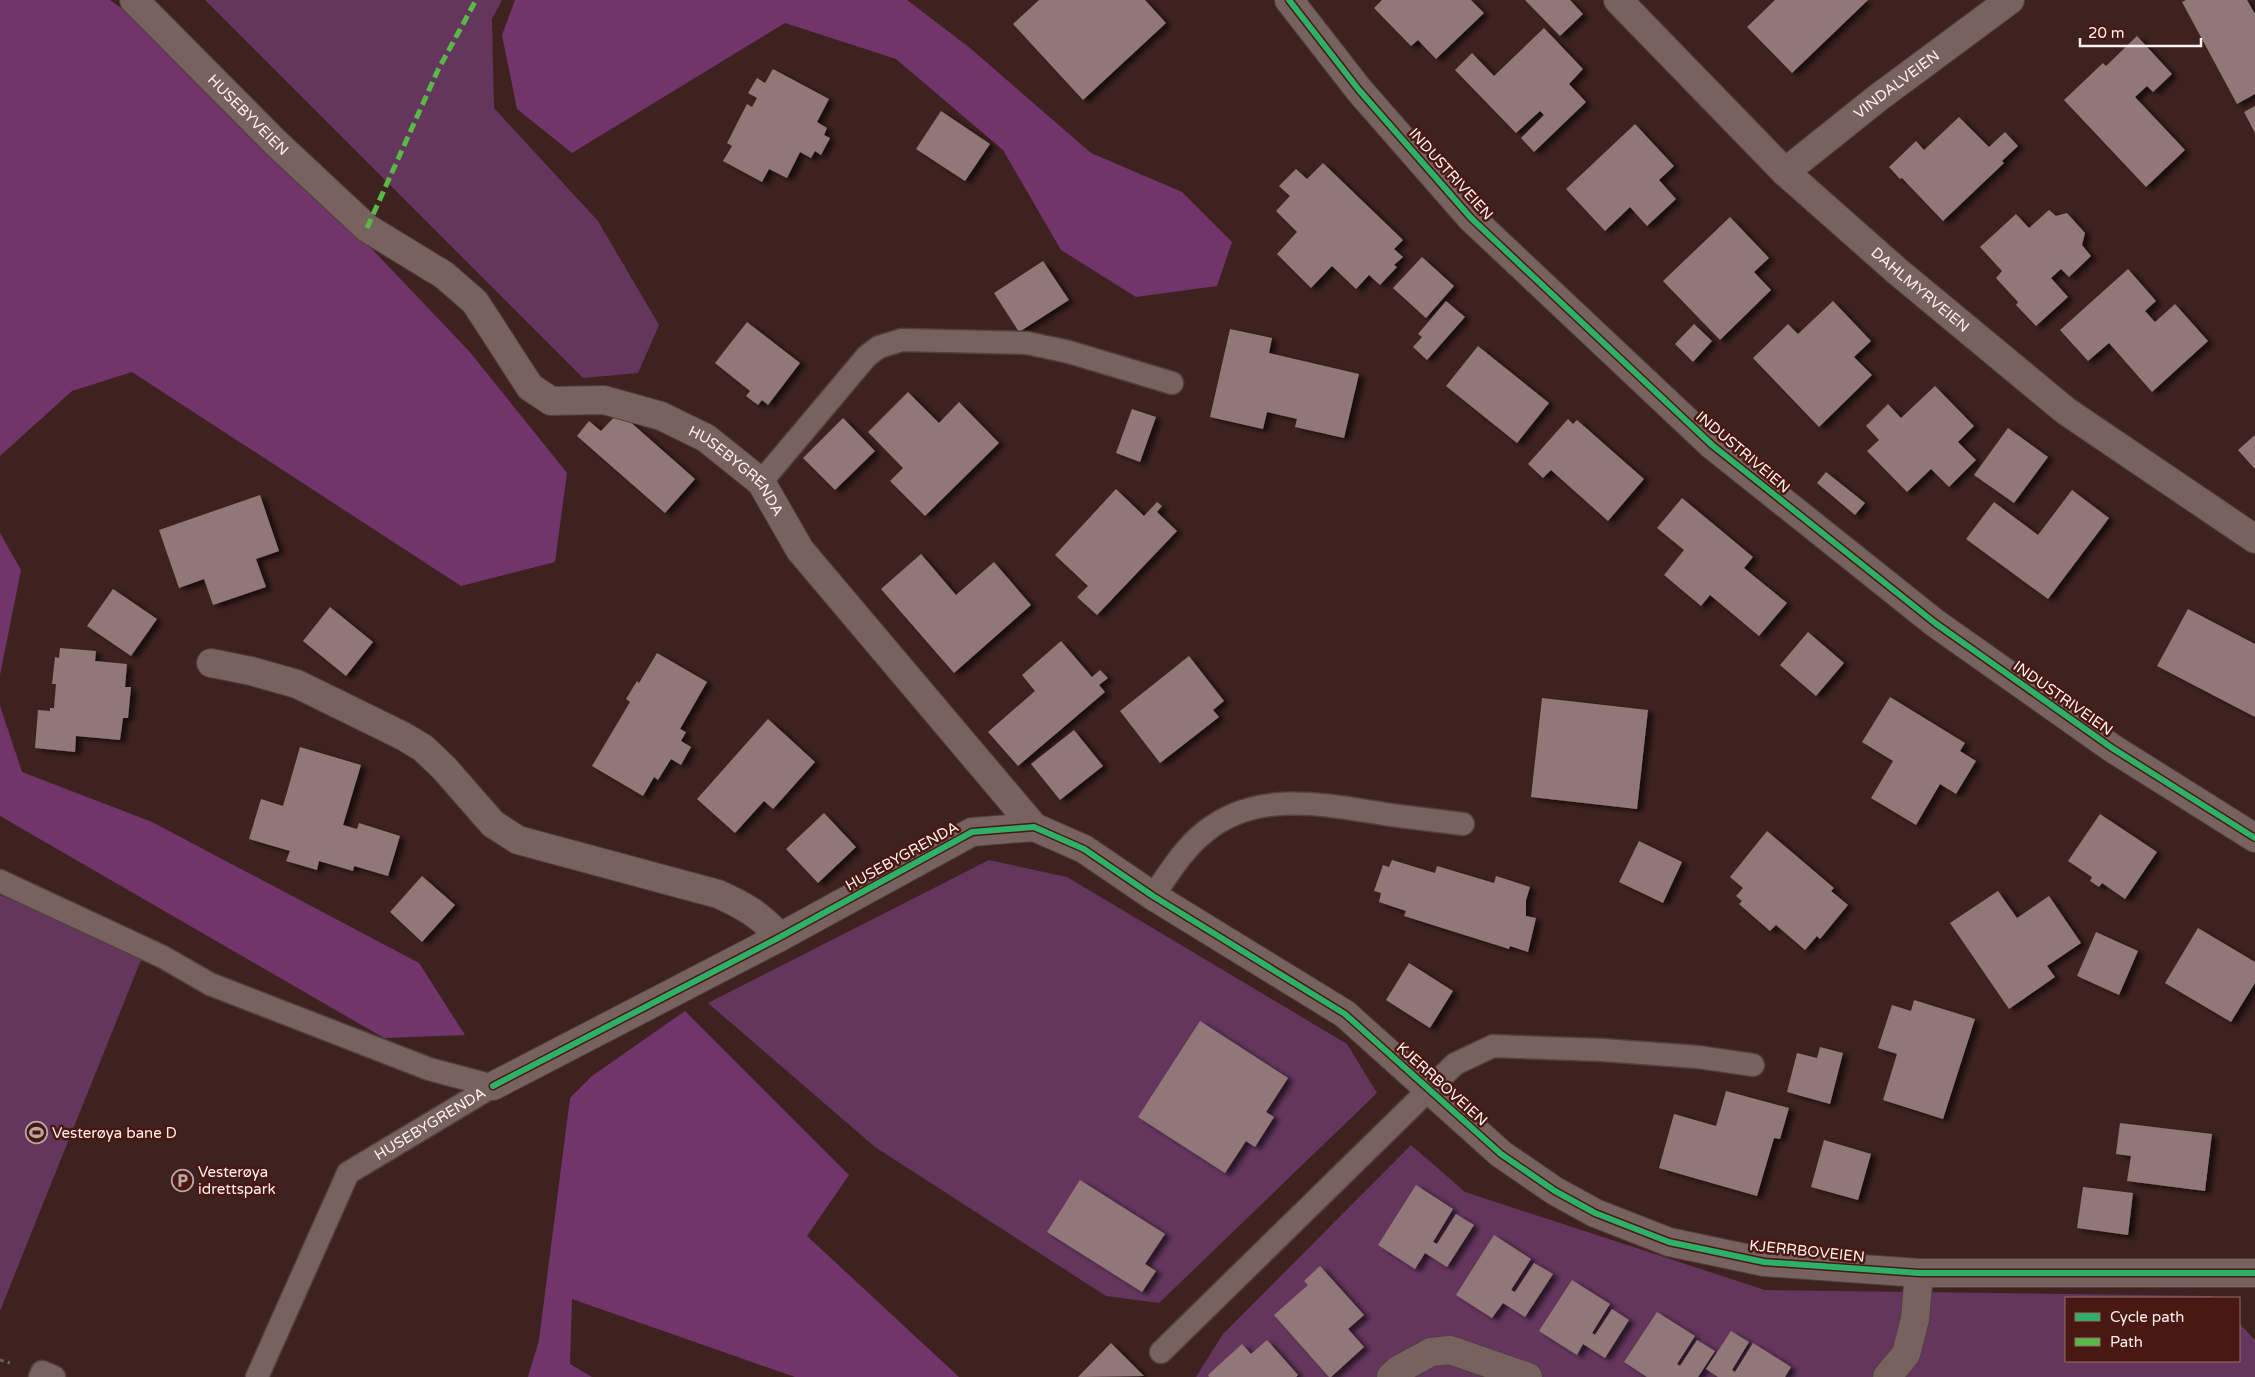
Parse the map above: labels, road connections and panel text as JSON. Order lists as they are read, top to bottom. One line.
{"streets":{"street":["VINDALVEIEN","HUSEBYVEIEN","INDUSTRIVEIEN","DAHLMYRVEIEN","HUSEBYGRENDA","KJERRBOVEIEN"]},"crossings":[["VINDALVEIEN","DAHLMYRVEIEN"],["HUSEBYVEIEN","HUSEBYGRENDA"],["HUSEBYGRENDA","KJERRBOVEIEN"]],"places":{"sports":["Vesterøya bane D"],"parking":["Vesterøya idrettspark"]},"legend":["Cycle path","Path"],"scale_bar":"20 m"}
